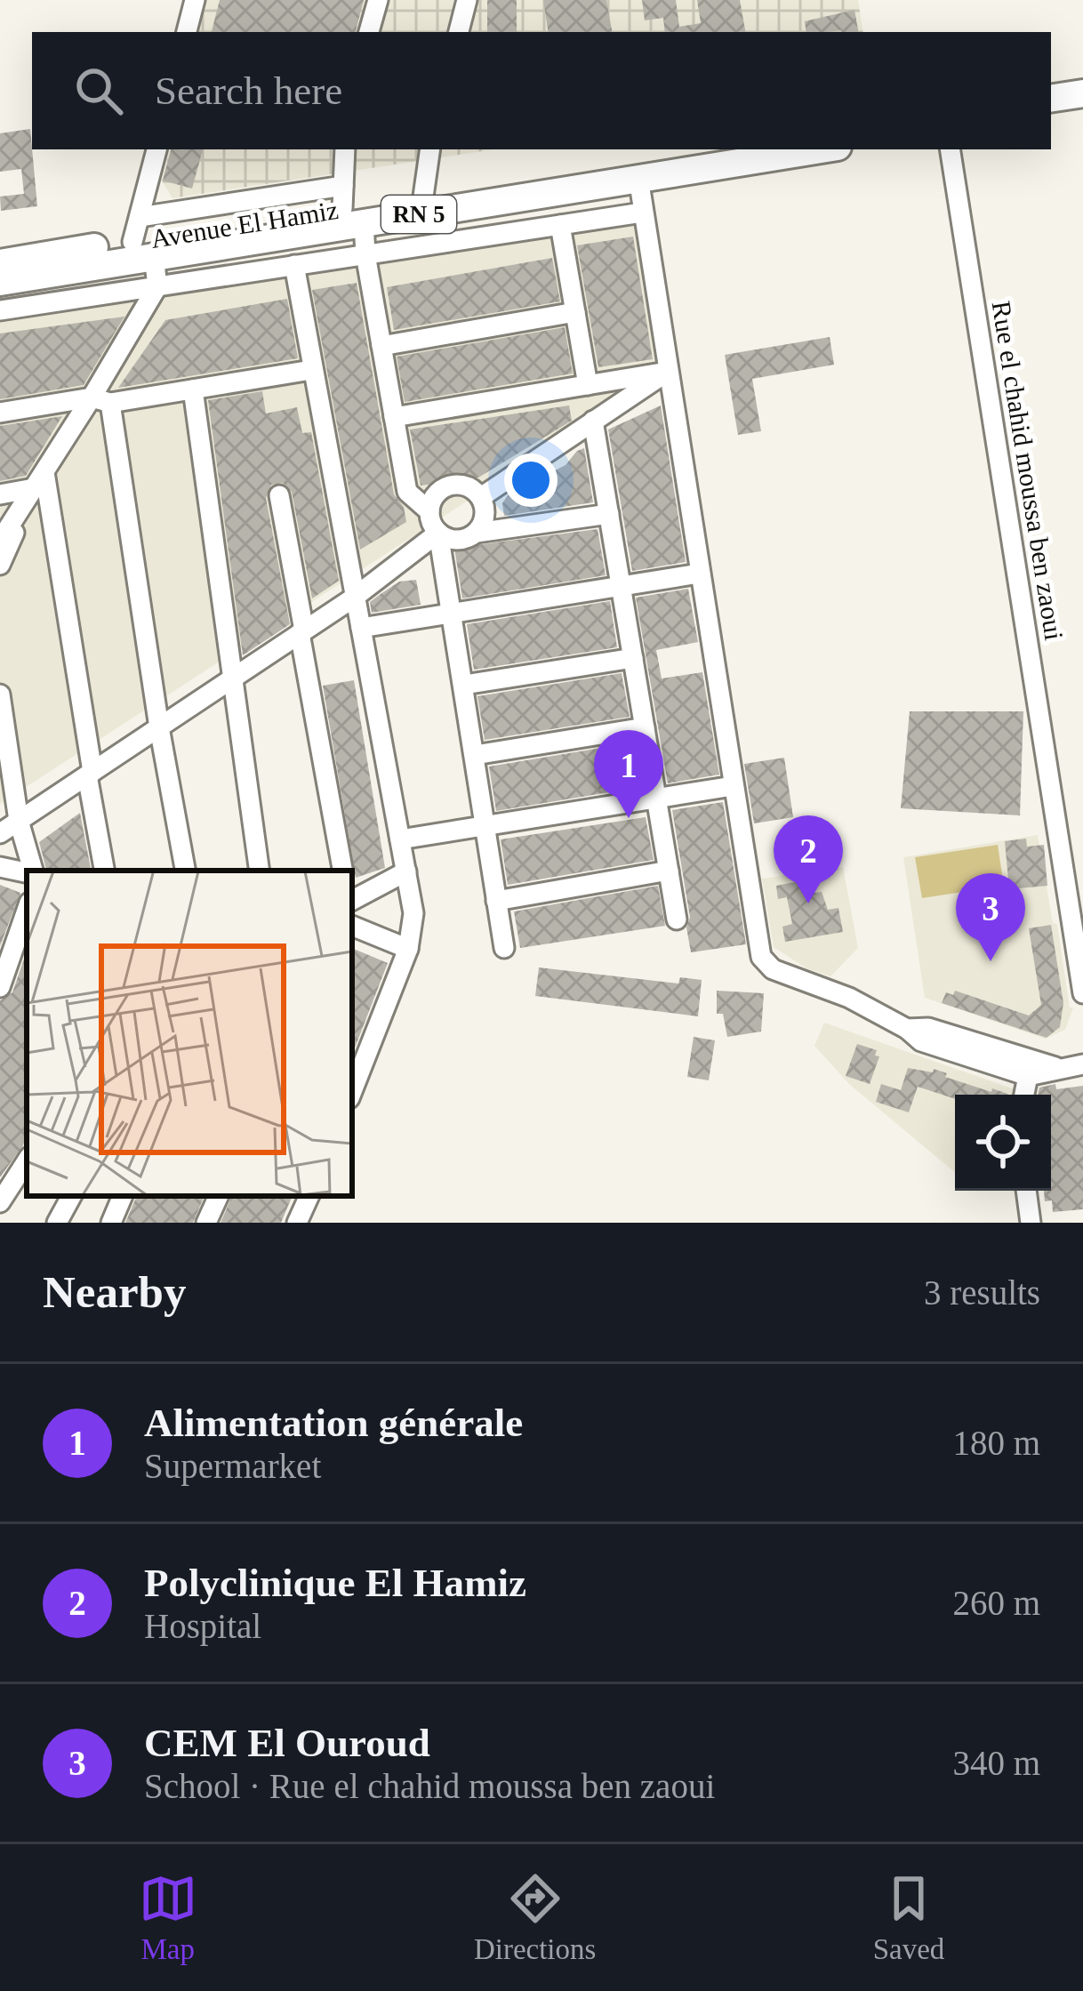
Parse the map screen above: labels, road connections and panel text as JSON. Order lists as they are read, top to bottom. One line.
{"streets":{"highway":["RN 5","Avenue El Hamiz"],"street":["Rue el chahid moussa ben zaoui"]},"crossings":[["RN 5","Avenue El Hamiz"]],"page":{"search":"Search here","pins":["1","2","3"],"heading":["Nearby","3 results"],"list":[{"mark":"1","name":"Alimentation générale","note":"Supermarket","value":"180 m"},{"mark":"2","name":"Polyclinique El Hamiz","note":"Hospital","value":"260 m"},{"mark":"3","name":"CEM El Ouroud","note":"School · Rue el chahid moussa ben zaoui","value":"340 m"}],"nav":["Map","Directions","Saved"]}}
